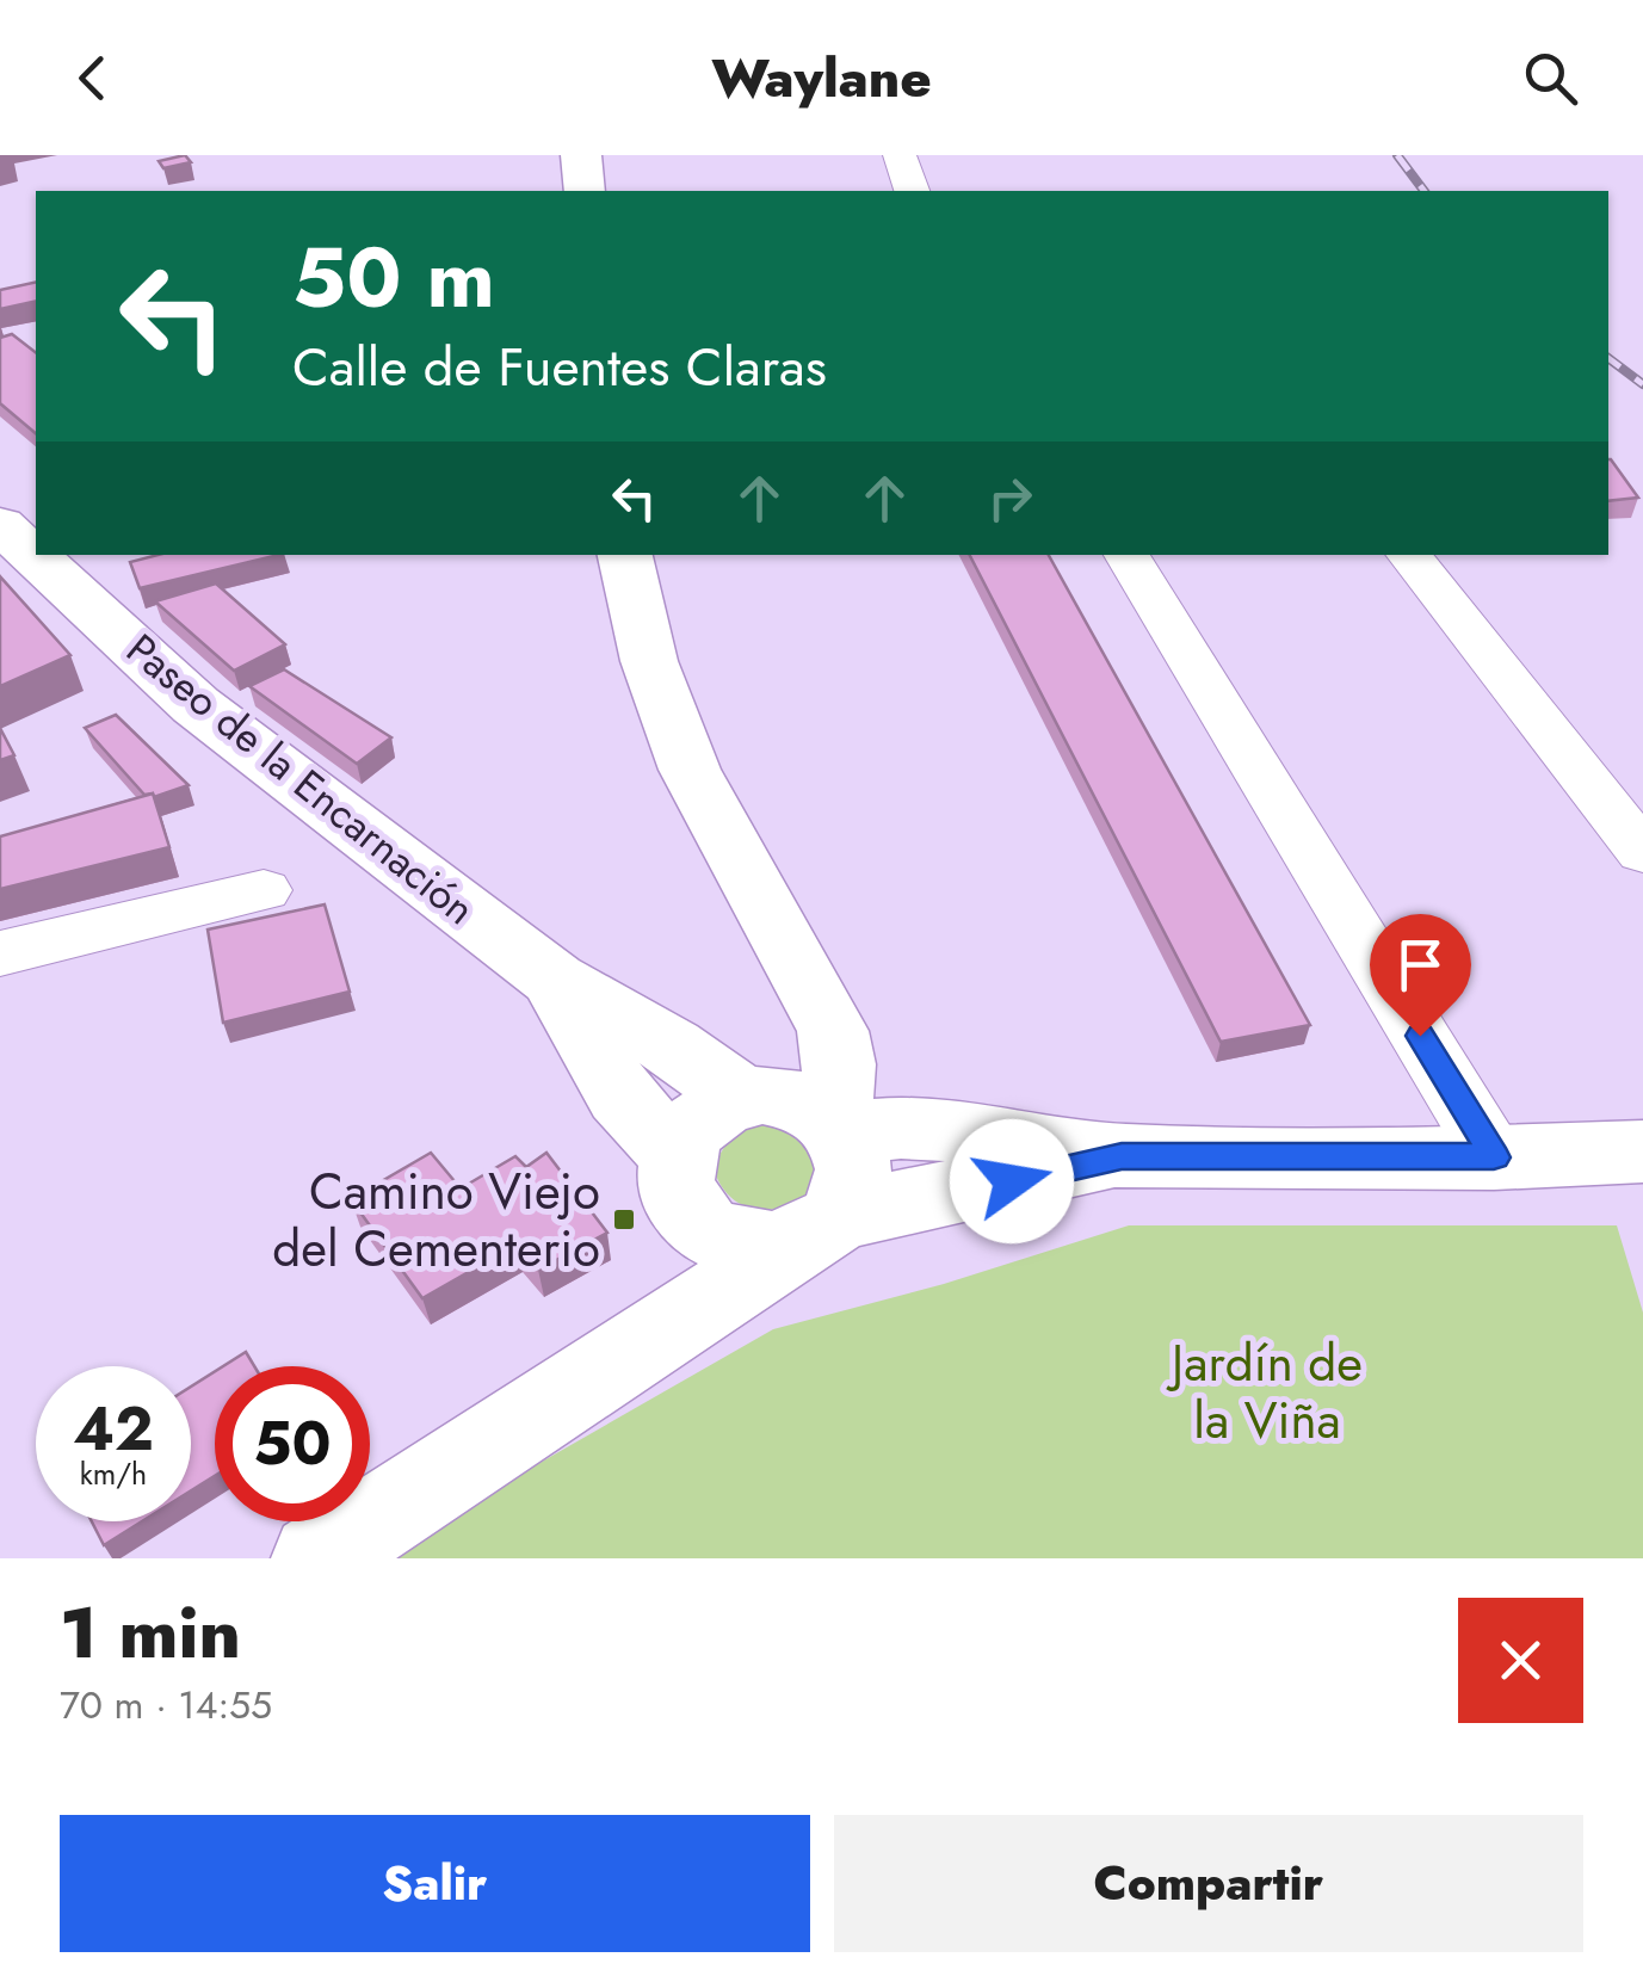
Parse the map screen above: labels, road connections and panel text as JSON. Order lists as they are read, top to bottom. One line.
{"streets":{"main road":["Paseo de la Encarnación"]},"parks":["Jardín de la Viña"],"places":{"transit":["Camino Viejo del Cementerio"]},"page":{"header":"Waylane","turn":["50 m","Calle de Fuentes Claras"],"speed":"42 km/h","limit":"50","heading":["1 min","70 m · 14:55"],"buttons":["Salir","Compartir"]}}
